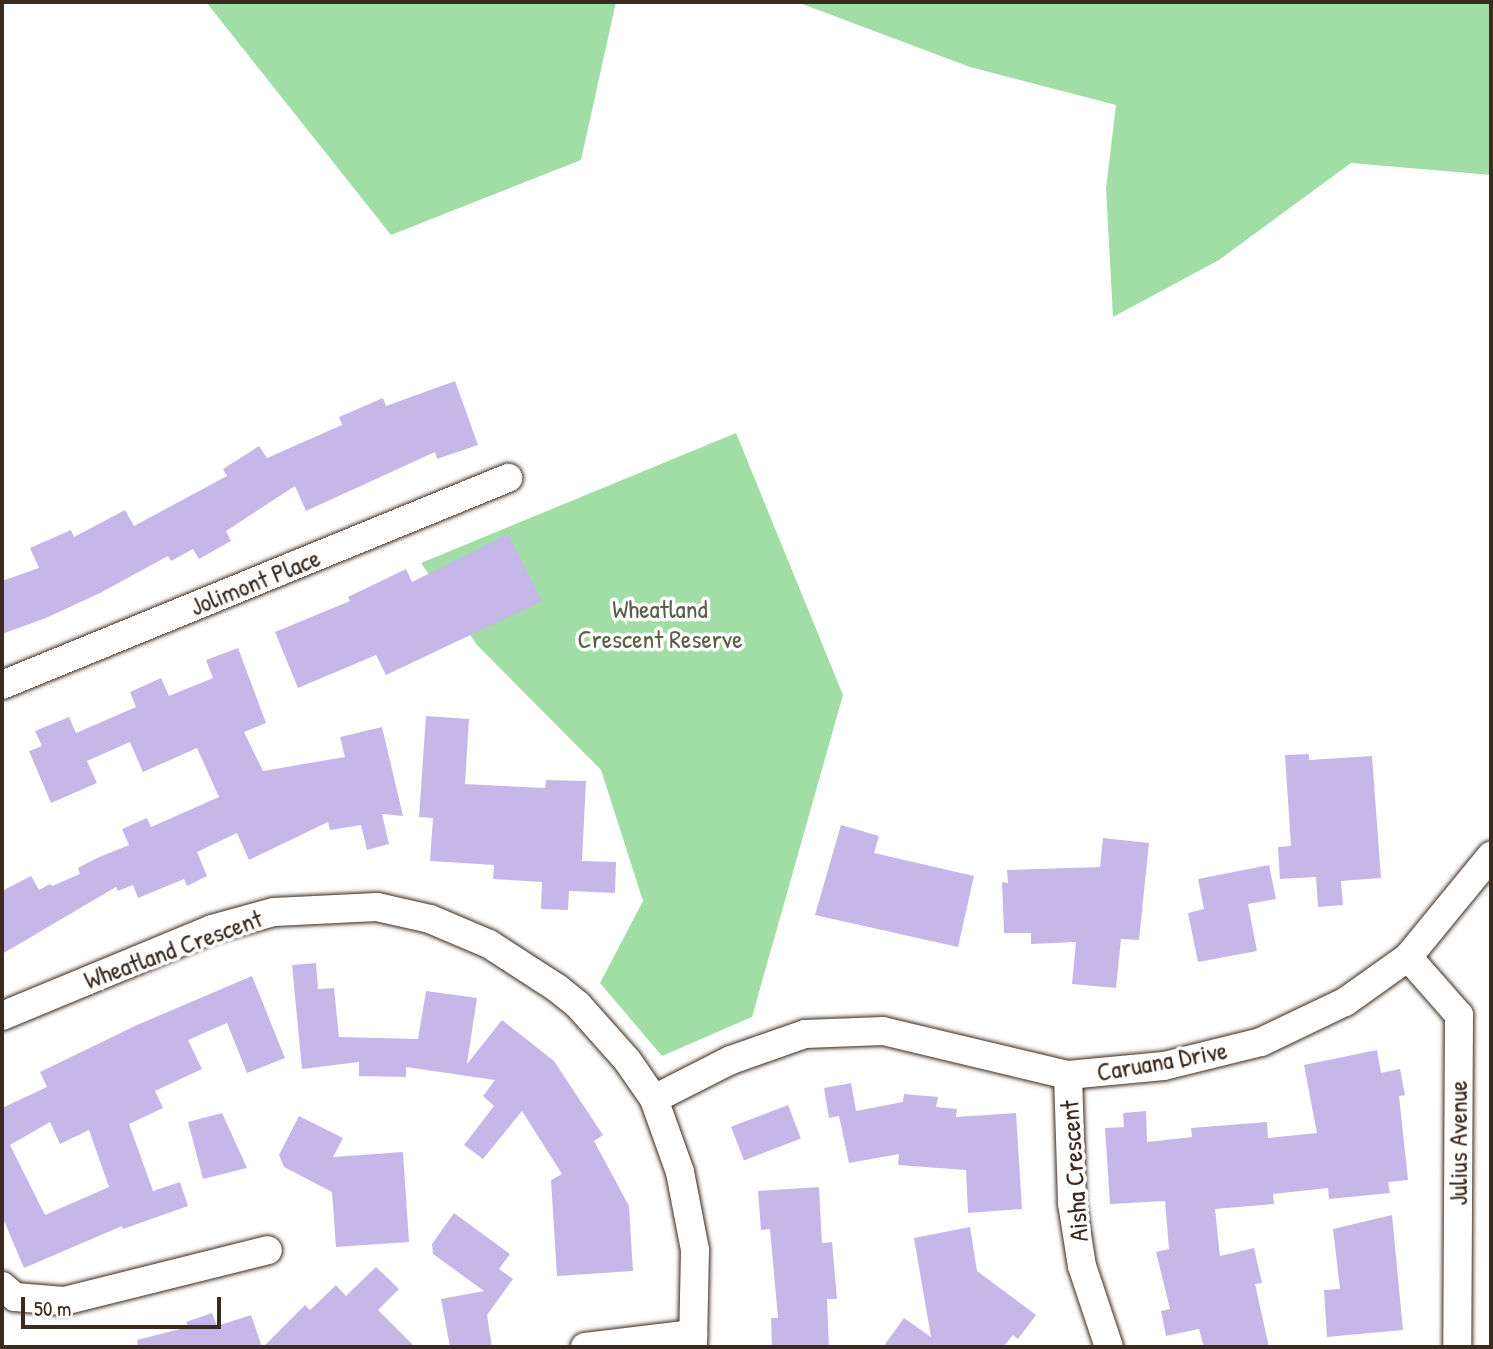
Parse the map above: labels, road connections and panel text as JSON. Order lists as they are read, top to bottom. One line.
{"streets":{"street":["Jolimont Place","Wheatland Crescent","Caruana Drive","Julius Avenue","Aisha Crescent"]},"crossings":[["Wheatland Crescent","Caruana Drive"],["Caruana Drive","Julius Avenue"],["Caruana Drive","Aisha Crescent"]],"parks":["Wheatland Crescent Reserve"],"scale_bar":"50 m"}
